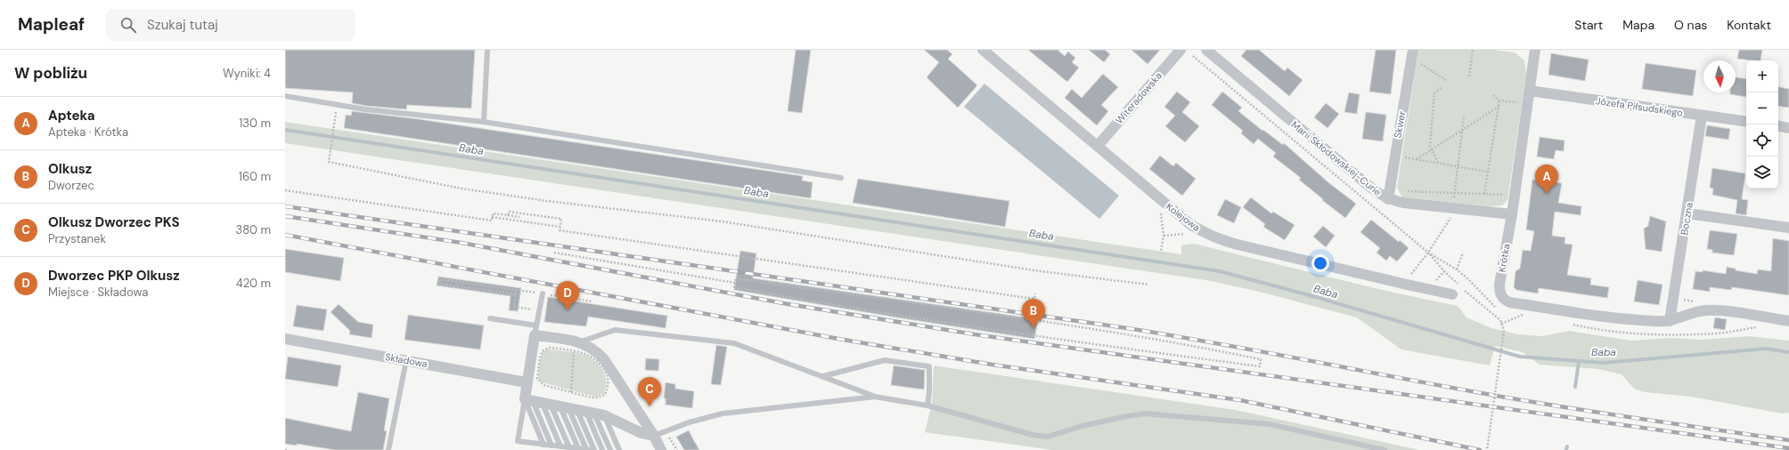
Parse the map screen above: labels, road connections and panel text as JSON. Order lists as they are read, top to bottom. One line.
{"streets":{"street":["Witeradowska","Józefa Piłsudskiego","Skwer","Marii Skłodowskiej-Curie","Kolejowa","Boczna","Krótka","Składowa"]},"crossings":[["Witeradowska","Kolejowa"],["Józefa Piłsudskiego","Boczna"],["Józefa Piłsudskiego","Krótka"],["Skwer","Marii Skłodowskiej-Curie"],["Marii Skłodowskiej-Curie","Krótka"],["Boczna","Krótka"]],"water":["Baba"],"north":"bottom","page":{"header":"Mapleaf","search":"Szukaj tutaj","nav":["Start","Mapa","O nas","Kontakt"],"heading":["W pobliżu","Wyniki: 4"],"map_buttons":["+","−"],"list":[{"mark":"A","name":"Apteka","note":"Apteka · Krótka","value":"130 m"},{"mark":"B","name":"Olkusz","note":"Dworzec","value":"160 m"},{"mark":"C","name":"Olkusz Dworzec PKS","note":"Przystanek","value":"380 m"},{"mark":"D","name":"Dworzec PKP Olkusz","note":"Miejsce · Składowa","value":"420 m"}],"pins":["A","D","B","C"]}}
